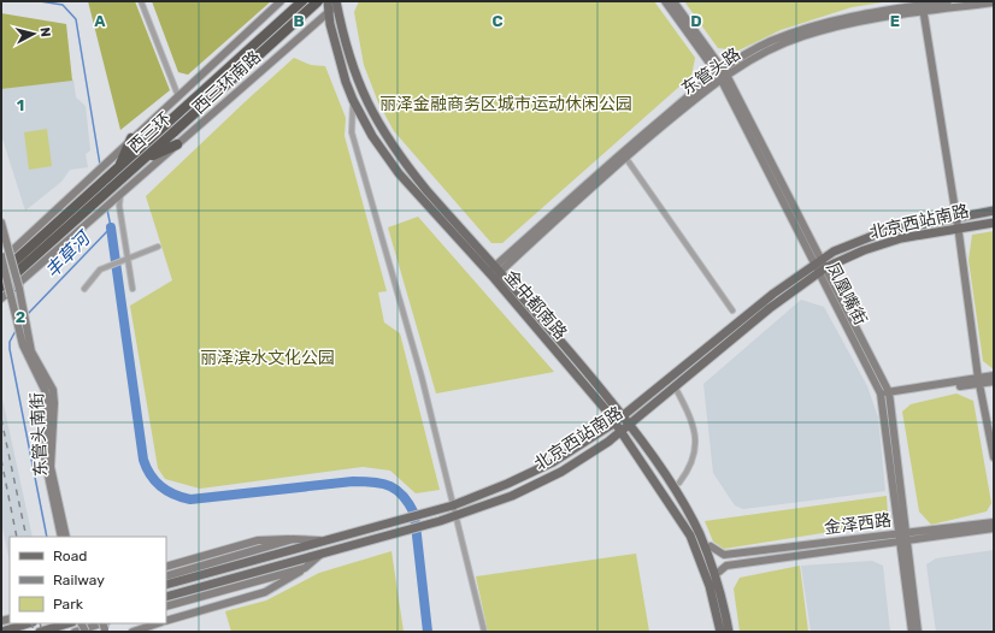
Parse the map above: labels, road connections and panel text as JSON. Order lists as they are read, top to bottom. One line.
{"streets":{"highway":["西三环"],"main road":["北京西站南路","金中都南路"],"street":["东管头路","西三环南路","凤凰嘴街","东管头南街","金泽西路"]},"crossings":[["东管头路","凤凰嘴街"],["东管头路","金中都南路"],["西三环南路","金中都南路"],["西三环南路","东管头南街"],["北京西站南路","凤凰嘴街"],["北京西站南路","金中都南路"],["凤凰嘴街","金泽西路"]],"water":["丰草河"],"parks":["丽泽金融商务区城市运动休闲公园","丽泽滨水文化公园"],"legend":["Road","Railway","Park"],"north":"right","grid":{"columns":["A","B","C","D","E"],"rows":["1","2"]}}
